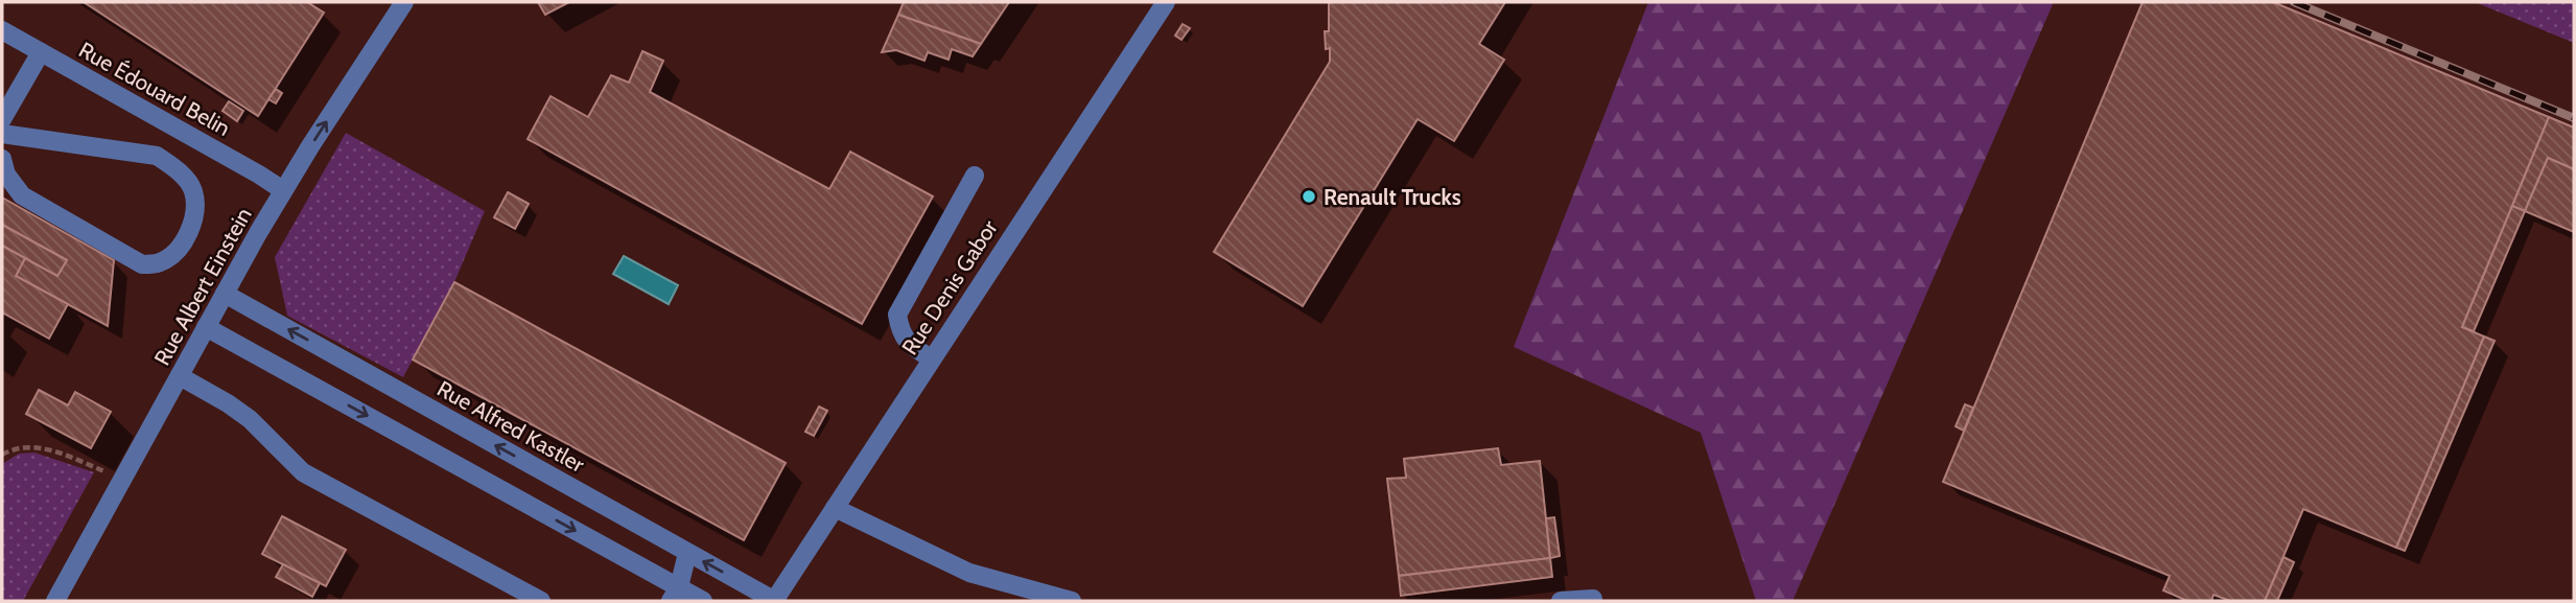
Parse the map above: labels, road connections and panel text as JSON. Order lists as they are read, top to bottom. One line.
{"streets":{"street":["Rue Édouard Belin","Rue Albert Einstein","Rue Denis Gabor","Rue Alfred Kastler"]},"crossings":[["Rue Édouard Belin","Rue Albert Einstein"],["Rue Albert Einstein","Rue Alfred Kastler"],["Rue Denis Gabor","Rue Alfred Kastler"]],"places":["Renault Trucks"]}
